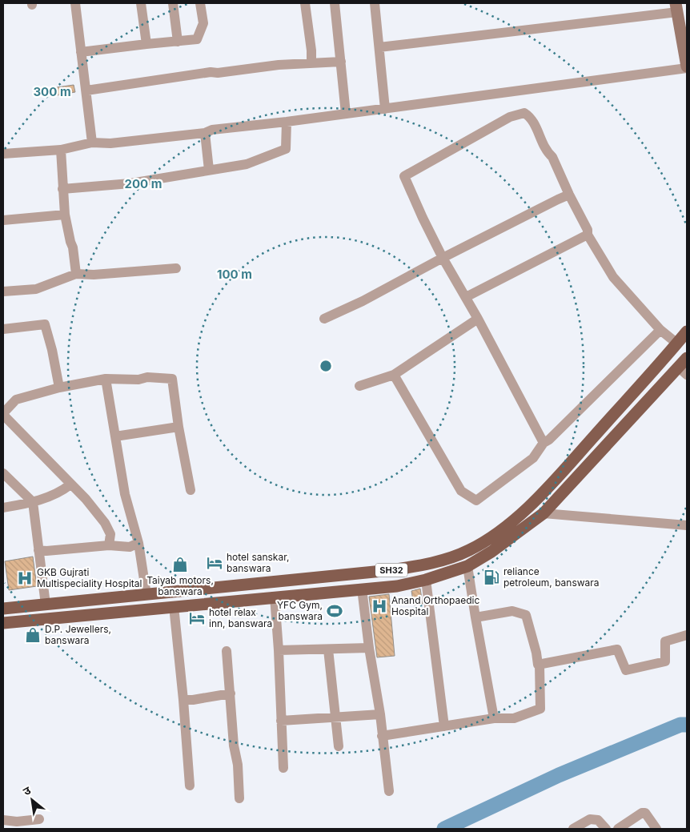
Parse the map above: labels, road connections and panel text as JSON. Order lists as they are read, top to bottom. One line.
{"streets":{"main road":["SH32"]},"places":{"hotel":["hotel sanskar, banswara","hotel relax inn, banswara"],"shop":["Taiyab motors, banswara","D.P. Jewellers, banswara"],"fuel station":["reliance petroleum, banswara"],"hospital":["GKB Gujrati Multispeciality Hospital","Anand Orthopaedic Hospital"],"sports":["YFC Gym, banswara"]},"north":"top left","rings":["300 m","200 m","100 m"]}
